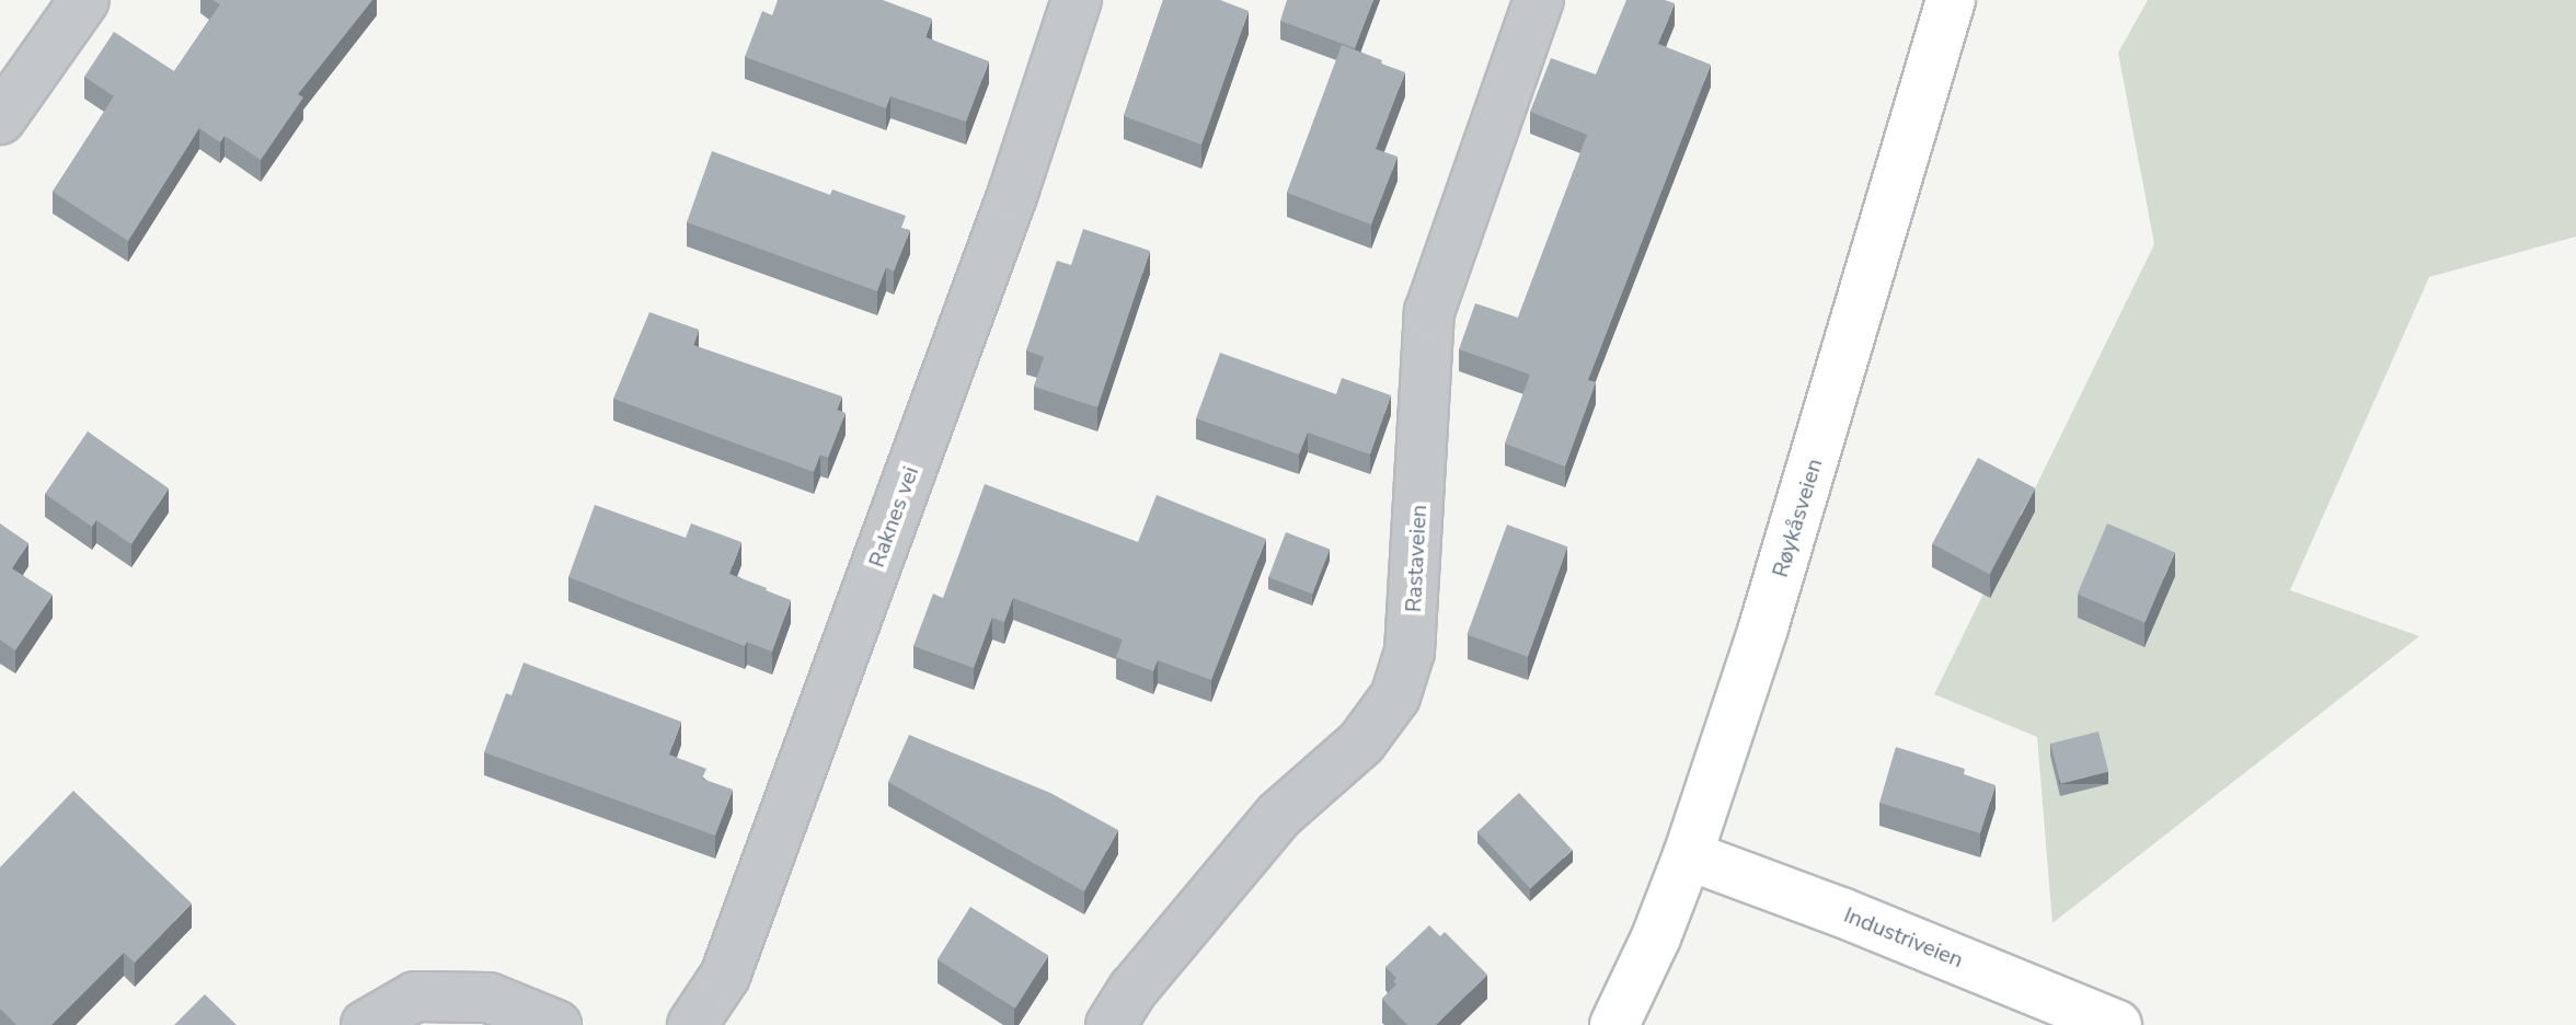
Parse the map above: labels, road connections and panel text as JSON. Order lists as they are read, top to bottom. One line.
{"streets":{"main road":["Røykåsveien","Industriveien"],"street":["Raknes vei","Rastaveien"]},"crossings":[["Røykåsveien","Industriveien"]]}
